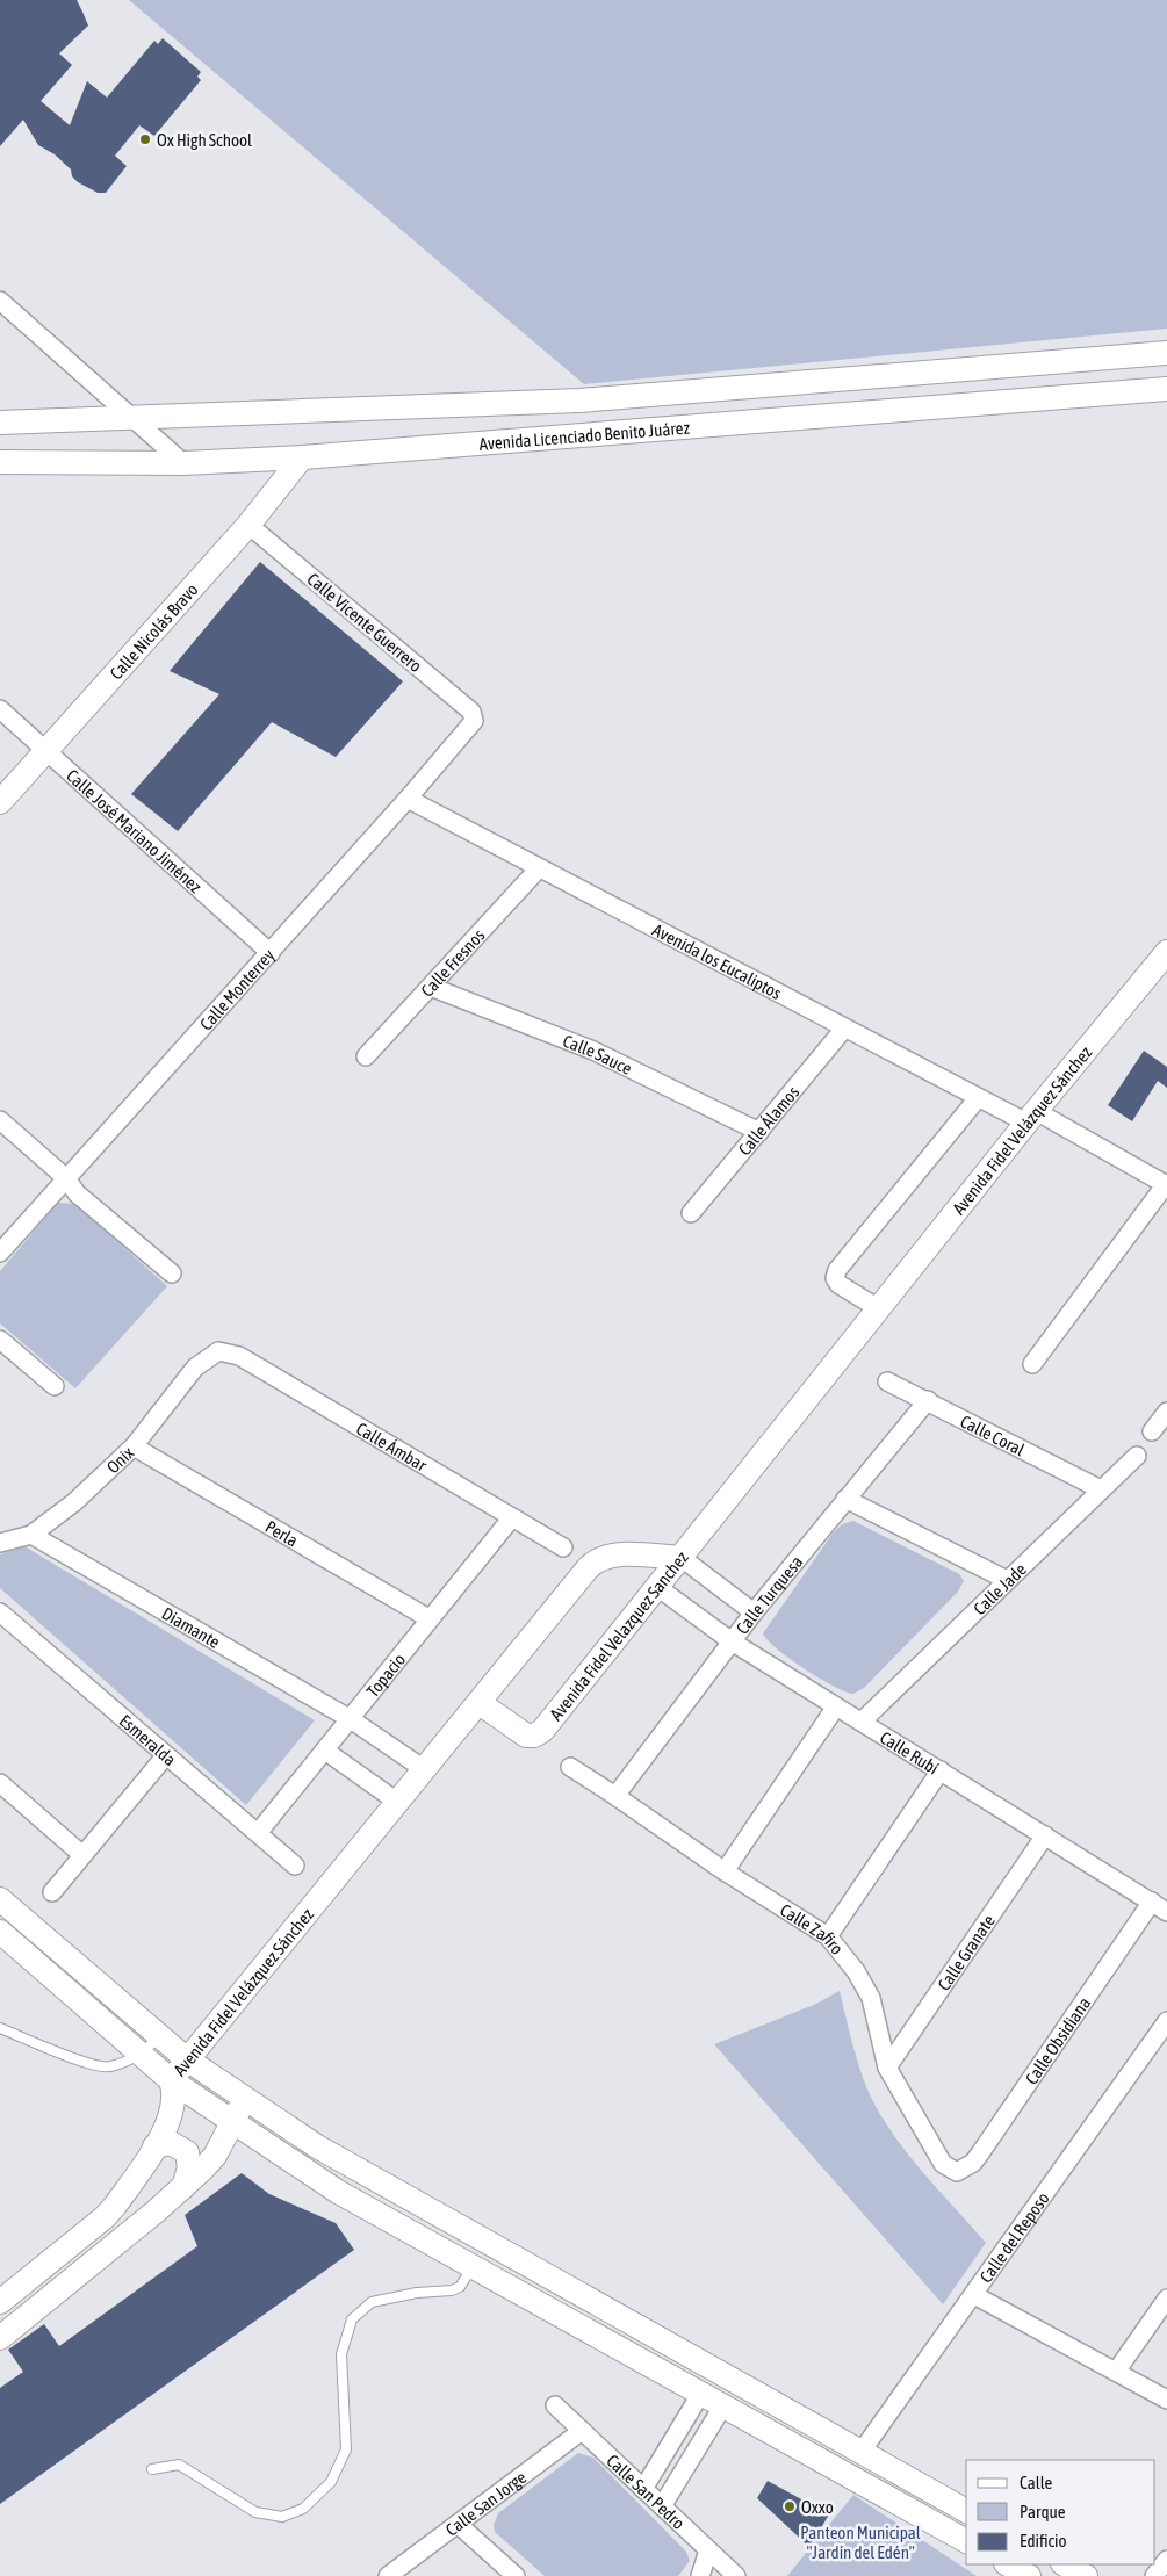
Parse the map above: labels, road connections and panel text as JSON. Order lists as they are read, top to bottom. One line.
{"streets":{"street":["Avenida Licenciado Benito Juárez","Calle Vicente Guerrero","Calle Nicolás Bravo","Calle José Mariano Jiménez","Calle Fresnos","Avenida los Eucaliptos","Calle Monterrey","Calle Sauce","Calle Álamos","Avenida Fidel Velázquez Sánchez","Calle Coral","Calle Ámbar","Onix","Perla","Calle Jade","Calle Turquesa","Diamante","Avenida Fidel Velazquez Sanchez","Topacio","Esmeralda","Calle Rubí","Calle Zafiro","Calle Granate","Calle Obsidiana","Calle del Reposo","Calle San Pedro","Calle San Jorge"]},"crossings":[["Avenida Licenciado Benito Juárez","Calle Nicolás Bravo"],["Calle Vicente Guerrero","Calle Nicolás Bravo"],["Calle Vicente Guerrero","Calle Monterrey"],["Calle Nicolás Bravo","Calle José Mariano Jiménez"],["Calle José Mariano Jiménez","Calle Monterrey"],["Calle Fresnos","Avenida los Eucaliptos"],["Calle Fresnos","Calle Sauce"],["Avenida los Eucaliptos","Calle Monterrey"],["Avenida los Eucaliptos","Calle Álamos"],["Avenida los Eucaliptos","Avenida Fidel Velázquez Sánchez"],["Calle Sauce","Calle Álamos"],["Avenida Fidel Velázquez Sánchez","Diamante"],["Avenida Fidel Velázquez Sánchez","Avenida Fidel Velazquez Sanchez"],["Calle Coral","Calle Jade"],["Calle Coral","Calle Turquesa"],["Calle Ámbar","Onix"],["Calle Ámbar","Topacio"],["Onix","Perla"],["Onix","Diamante"],["Perla","Topacio"],["Calle Jade","Calle Rubí"],["Calle Turquesa","Calle Rubí"],["Calle Turquesa","Calle Zafiro"],["Diamante","Topacio"],["Avenida Fidel Velazquez Sanchez","Calle Rubí"],["Topacio","Esmeralda"],["Calle Rubí","Calle Granate"],["Calle Rubí","Calle Obsidiana"],["Calle Zafiro","Calle Granate"],["Calle Zafiro","Calle Obsidiana"],["Calle San Pedro","Calle San Jorge"]],"parks":["Panteon Municipal \"Jardín del Edén\""],"places":["Ox High School","Oxxo"],"legend":["Calle","Parque","Edificio"]}
